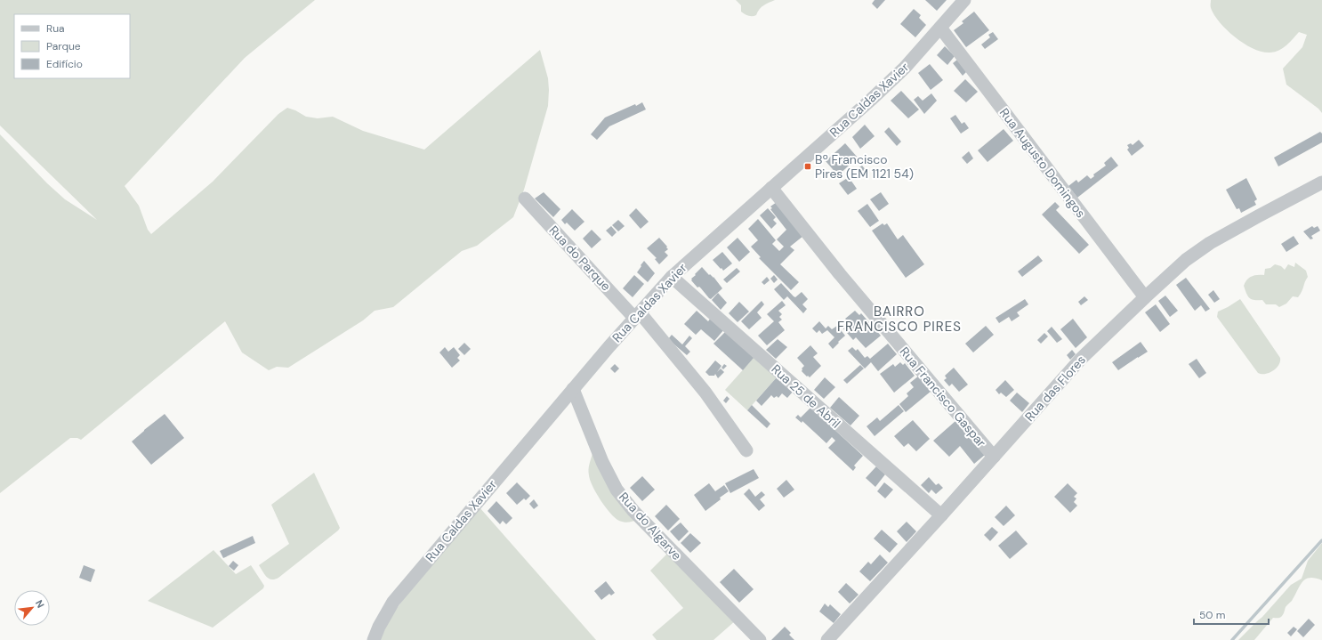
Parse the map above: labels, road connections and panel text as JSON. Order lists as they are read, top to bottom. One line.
{"streets":{"street":["Rua Caldas Xavier","Rua Augusto Domingos","Rua do Parque","Rua das Flores","Rua 25 de Abril","Rua Francisco Gaspar","Rua do Algarve"]},"crossings":[["Rua Caldas Xavier","Rua Augusto Domingos"],["Rua Caldas Xavier","Rua do Parque"],["Rua Caldas Xavier","Rua 25 de Abril"],["Rua Caldas Xavier","Rua Francisco Gaspar"],["Rua Caldas Xavier","Rua do Algarve"],["Rua Augusto Domingos","Rua das Flores"],["Rua das Flores","Rua 25 de Abril"],["Rua das Flores","Rua Francisco Gaspar"]],"districts":["BAIRRO FRANCISCO PIRES"],"places":{"transit":["Bº Francisco Pires (EM 1121 54)"]},"legend":["Rua","Parque","Edifício"],"scale_bar":"50 m","north":"top right"}
